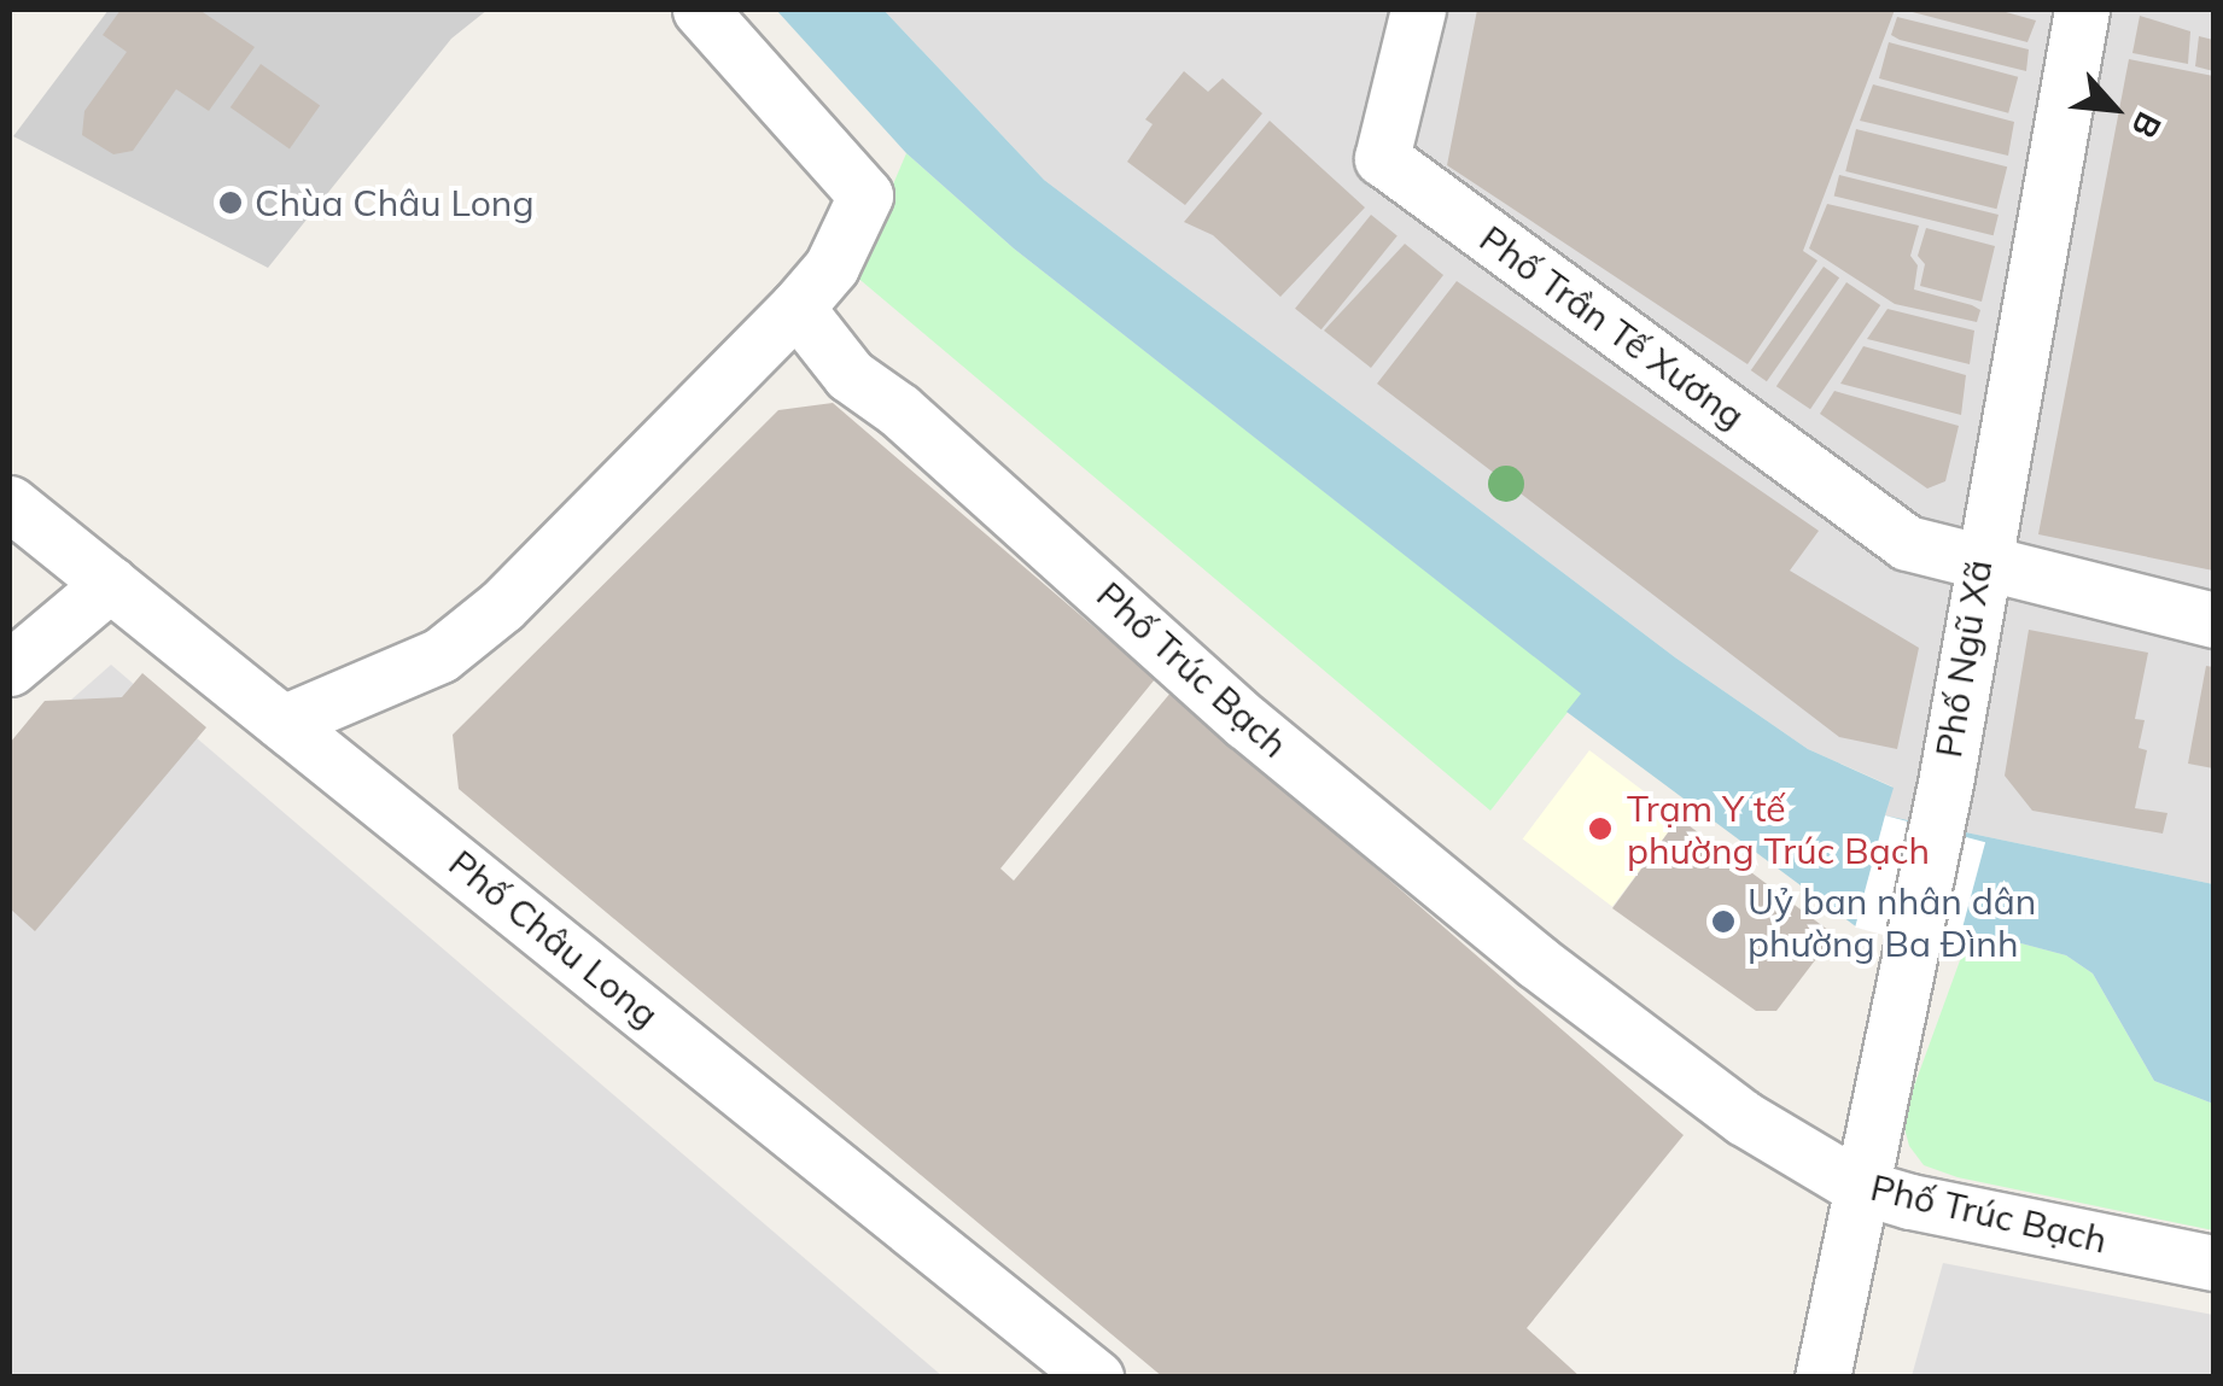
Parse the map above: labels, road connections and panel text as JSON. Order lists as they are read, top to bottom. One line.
{"streets":{"street":["Phố Trần Tế Xương","Phố Ngũ Xã","Phố Trúc Bạch","Phố Châu Long"]},"crossings":[["Phố Trần Tế Xương","Phố Ngũ Xã"],["Phố Ngũ Xã","Phố Trúc Bạch"]],"places":["Chùa Châu Long","Trạm Y tế phường Trúc Bạch","Uỷ ban nhân dân phường Ba Đình"],"north":"bottom right"}
